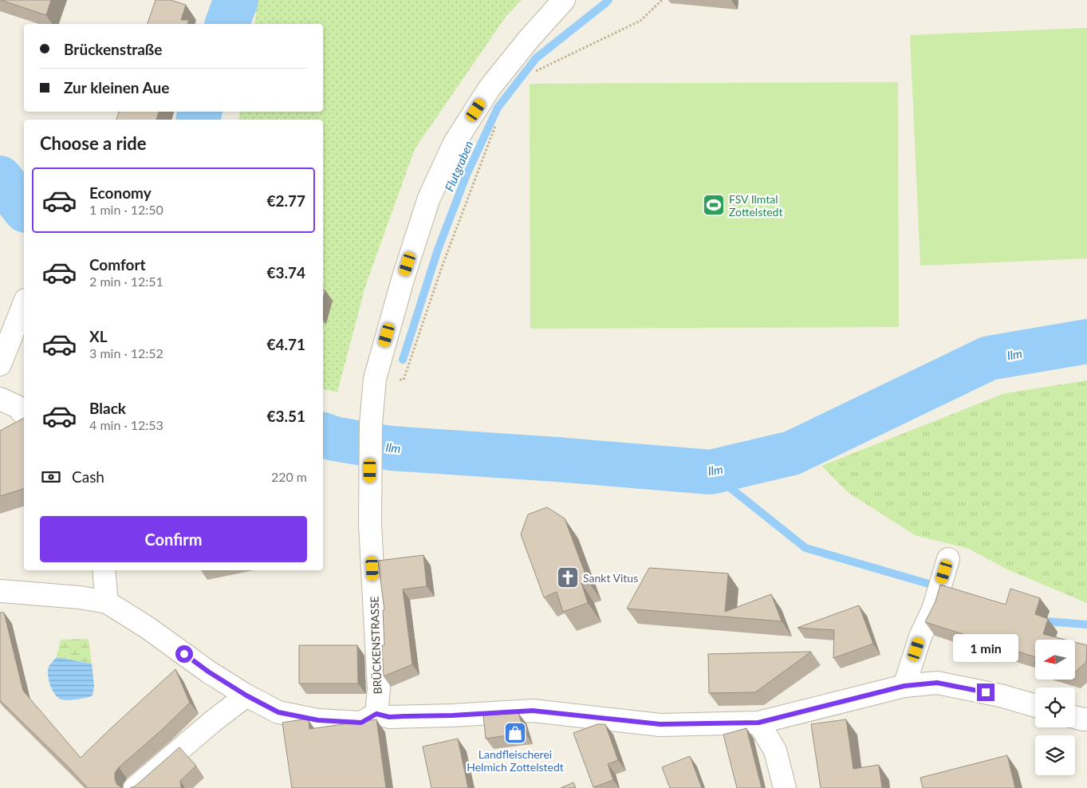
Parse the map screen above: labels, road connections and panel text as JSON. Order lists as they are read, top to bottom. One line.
{"streets":{"street":["BRÜCKENSTRASSE"]},"water":["Flutgraben","Ilm"],"places":{"sports":["FSV Ilmtal Zottelstedt"],"church":["Sankt Vitus"],"shop":["Landfleischerei Helmich Zottelstedt"]},"north":"left","page":{"banner":["Brückenstraße","Zur kleinen Aue"],"heading":"Choose a ride","list":[{"name":"Economy","note":"1 min · 12:50","value":"€2.77"},{"name":"Comfort","note":"2 min · 12:51","value":"€3.74"},{"name":"XL","note":"3 min · 12:52","value":"€4.71"},{"name":"Black","note":"4 min · 12:53","value":"€3.51"}],"pay":["Cash","220 m"],"buttons":"Confirm","bubble":"1 min"}}
